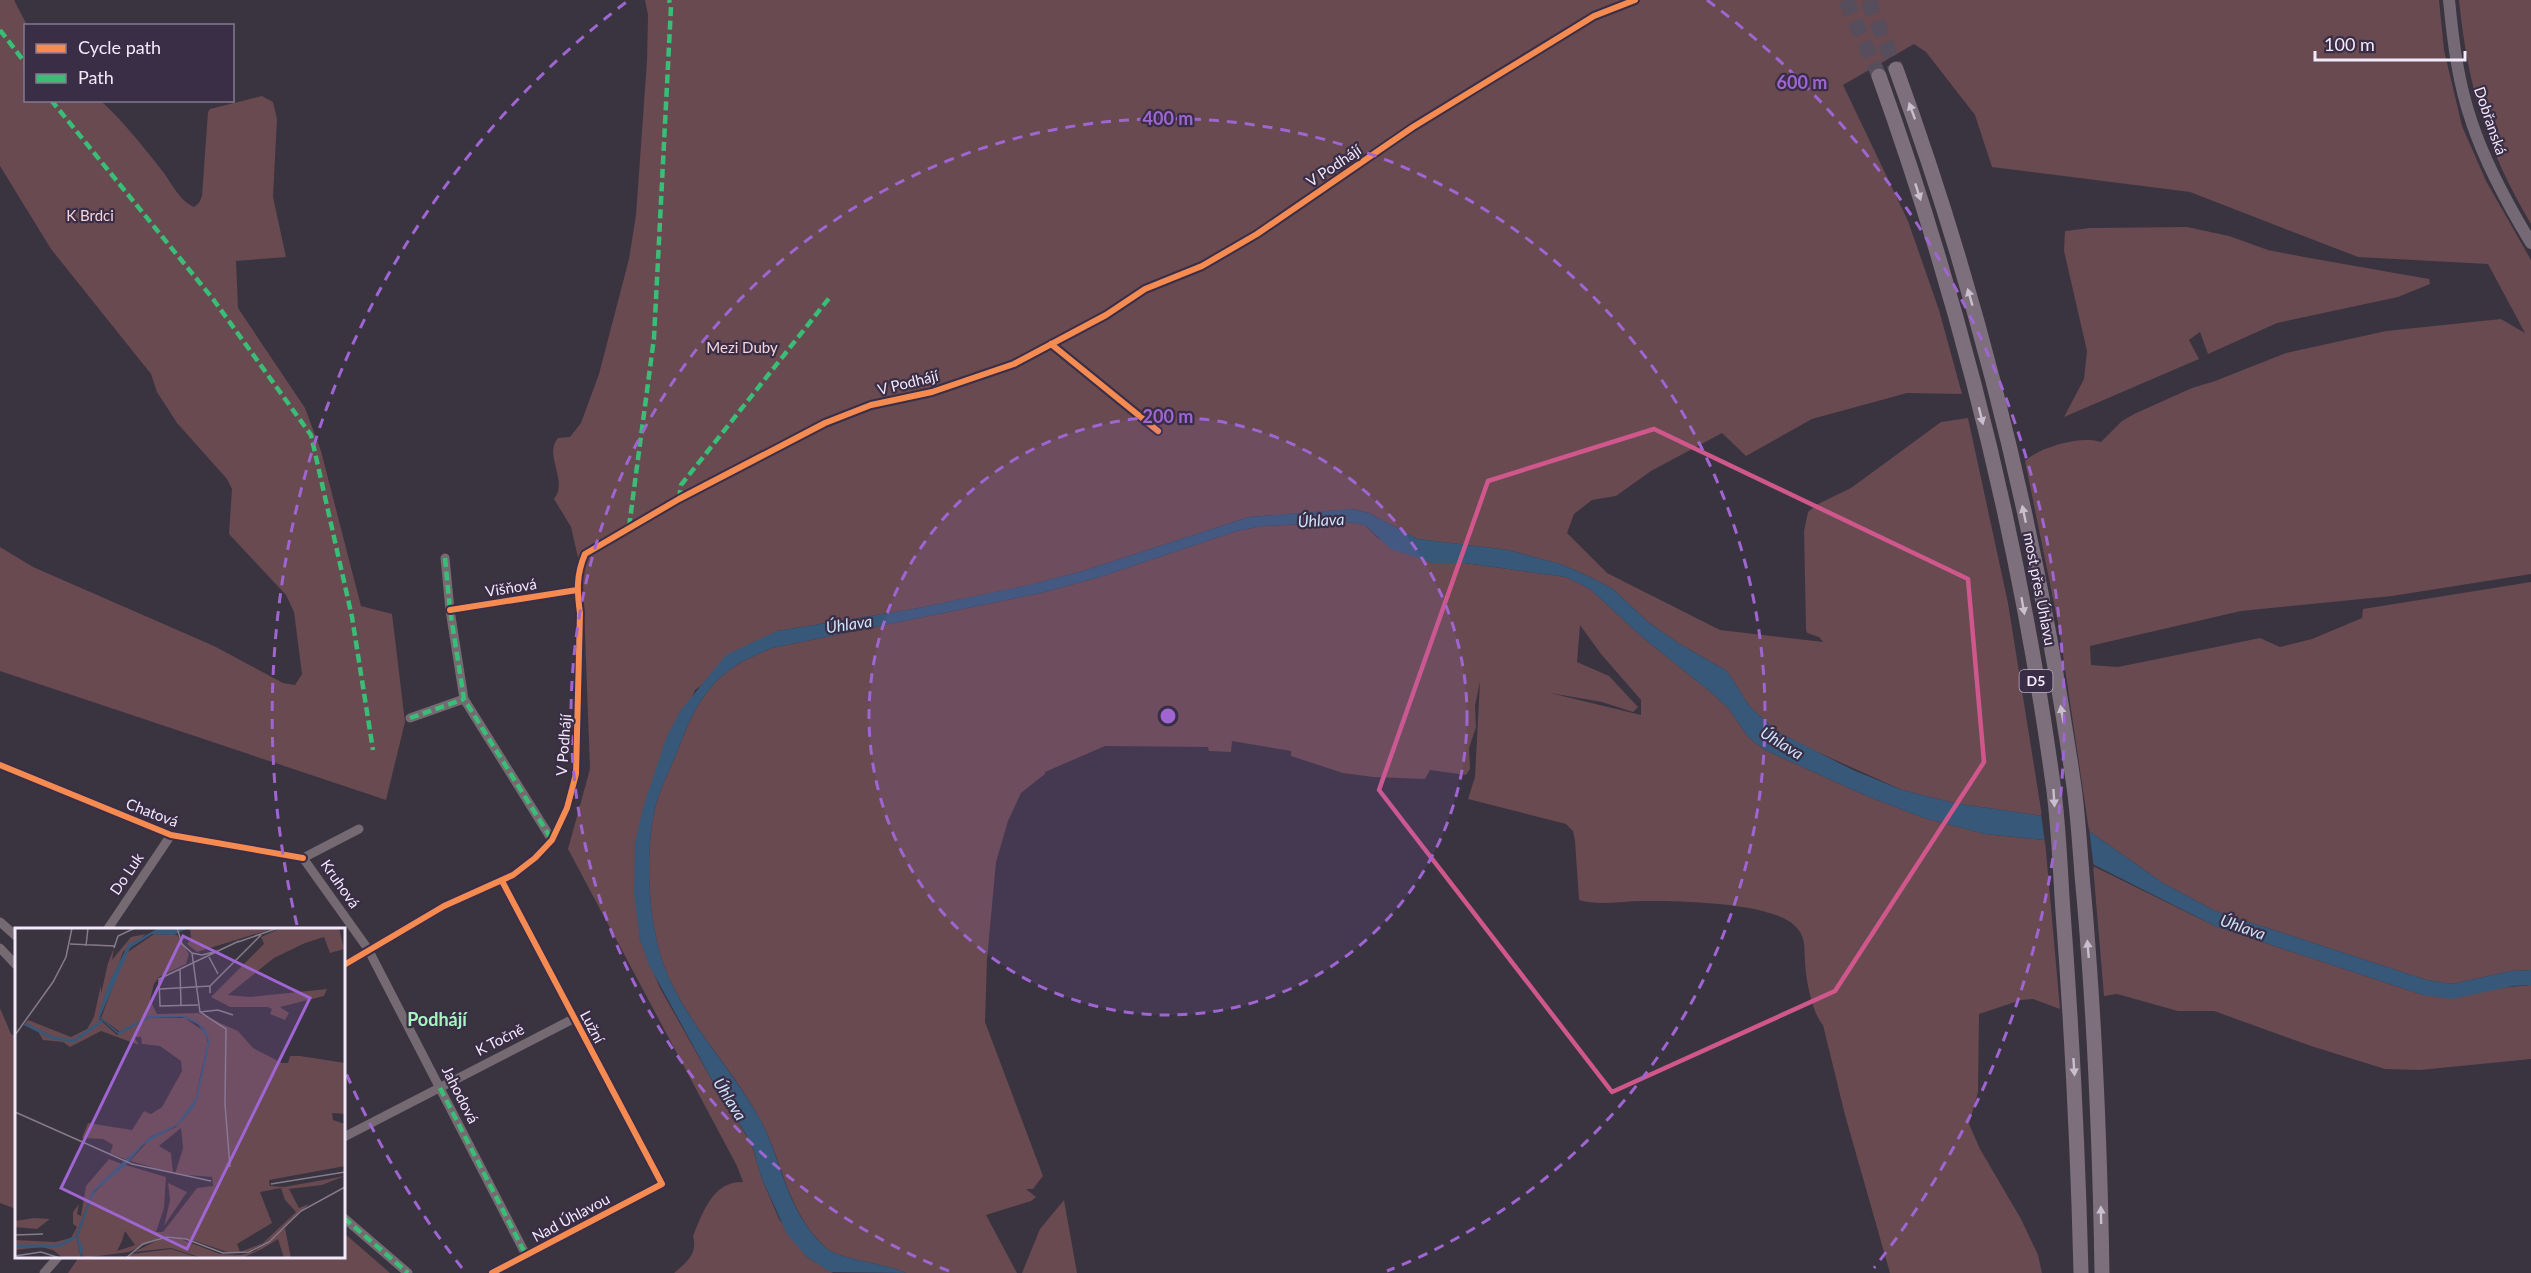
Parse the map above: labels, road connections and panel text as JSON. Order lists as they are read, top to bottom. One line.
{"streets":{"highway":["most přes Úhlavu","D5"],"main road":["Dobřanská"],"street":["V Podhájí","Višňová","Chatová","Do Luk","Kruhová","Lužní","K Točně","Jahodová","Nad Úhlavou"]},"crossings":[["V Podhájí","Višňová"],["V Podhájí","Kruhová"],["V Podhájí","Lužní"],["V Podhájí","Jahodová"],["Chatová","Do Luk"],["Chatová","Kruhová"],["Kruhová","Jahodová"],["Lužní","K Točně"],["Lužní","Nad Úhlavou"],["K Točně","Jahodová"],["Jahodová","Nad Úhlavou"]],"districts":["Podhájí"],"water":["Úhlava"],"parks":["K Brdci","Mezi Duby"],"legend":["Cycle path","Path"],"scale_bar":"100 m","rings":["600 m","400 m","200 m"]}
